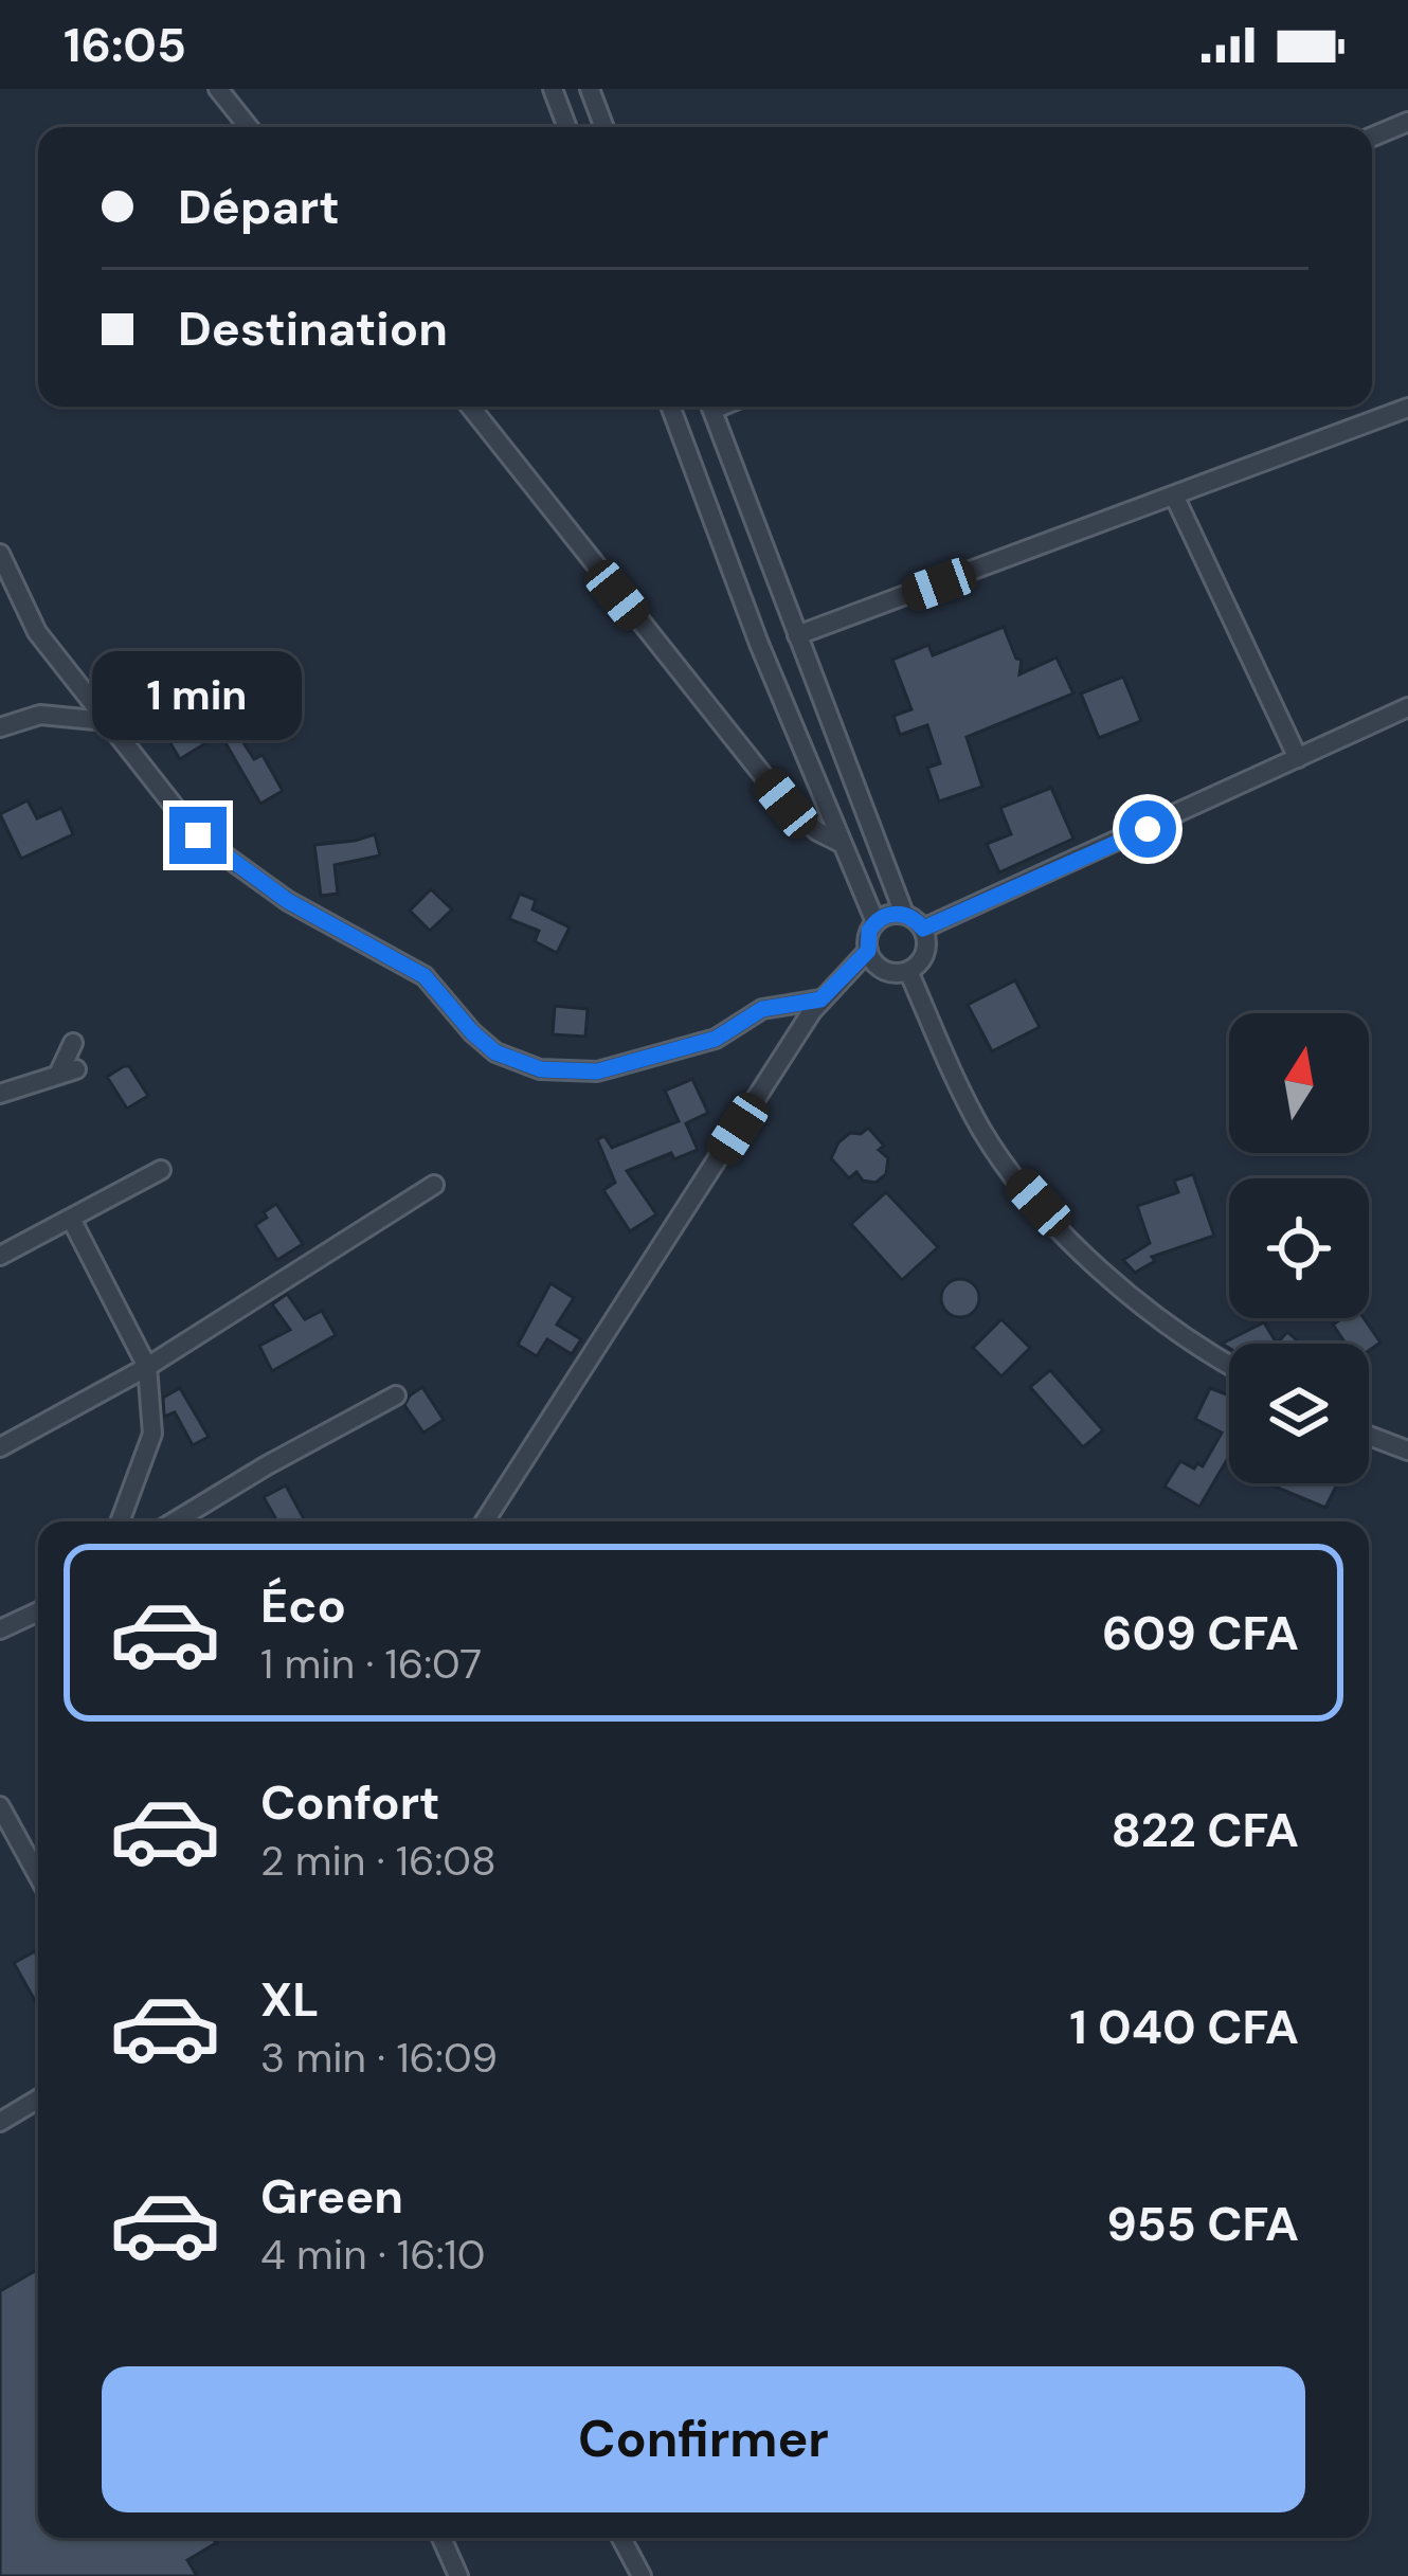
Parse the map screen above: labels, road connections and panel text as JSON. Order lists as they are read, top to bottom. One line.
{"north":"top","page":{"status":"16:05","banner":["Départ","Destination"],"bubble":"1 min","list":[{"name":"Éco","note":"1 min · 16:07","value":"609 CFA"},{"name":"Confort","note":"2 min · 16:08","value":"822 CFA"},{"name":"XL","note":"3 min · 16:09","value":"1 040 CFA"},{"name":"Green","note":"4 min · 16:10","value":"955 CFA"}],"buttons":"Confirmer"}}
